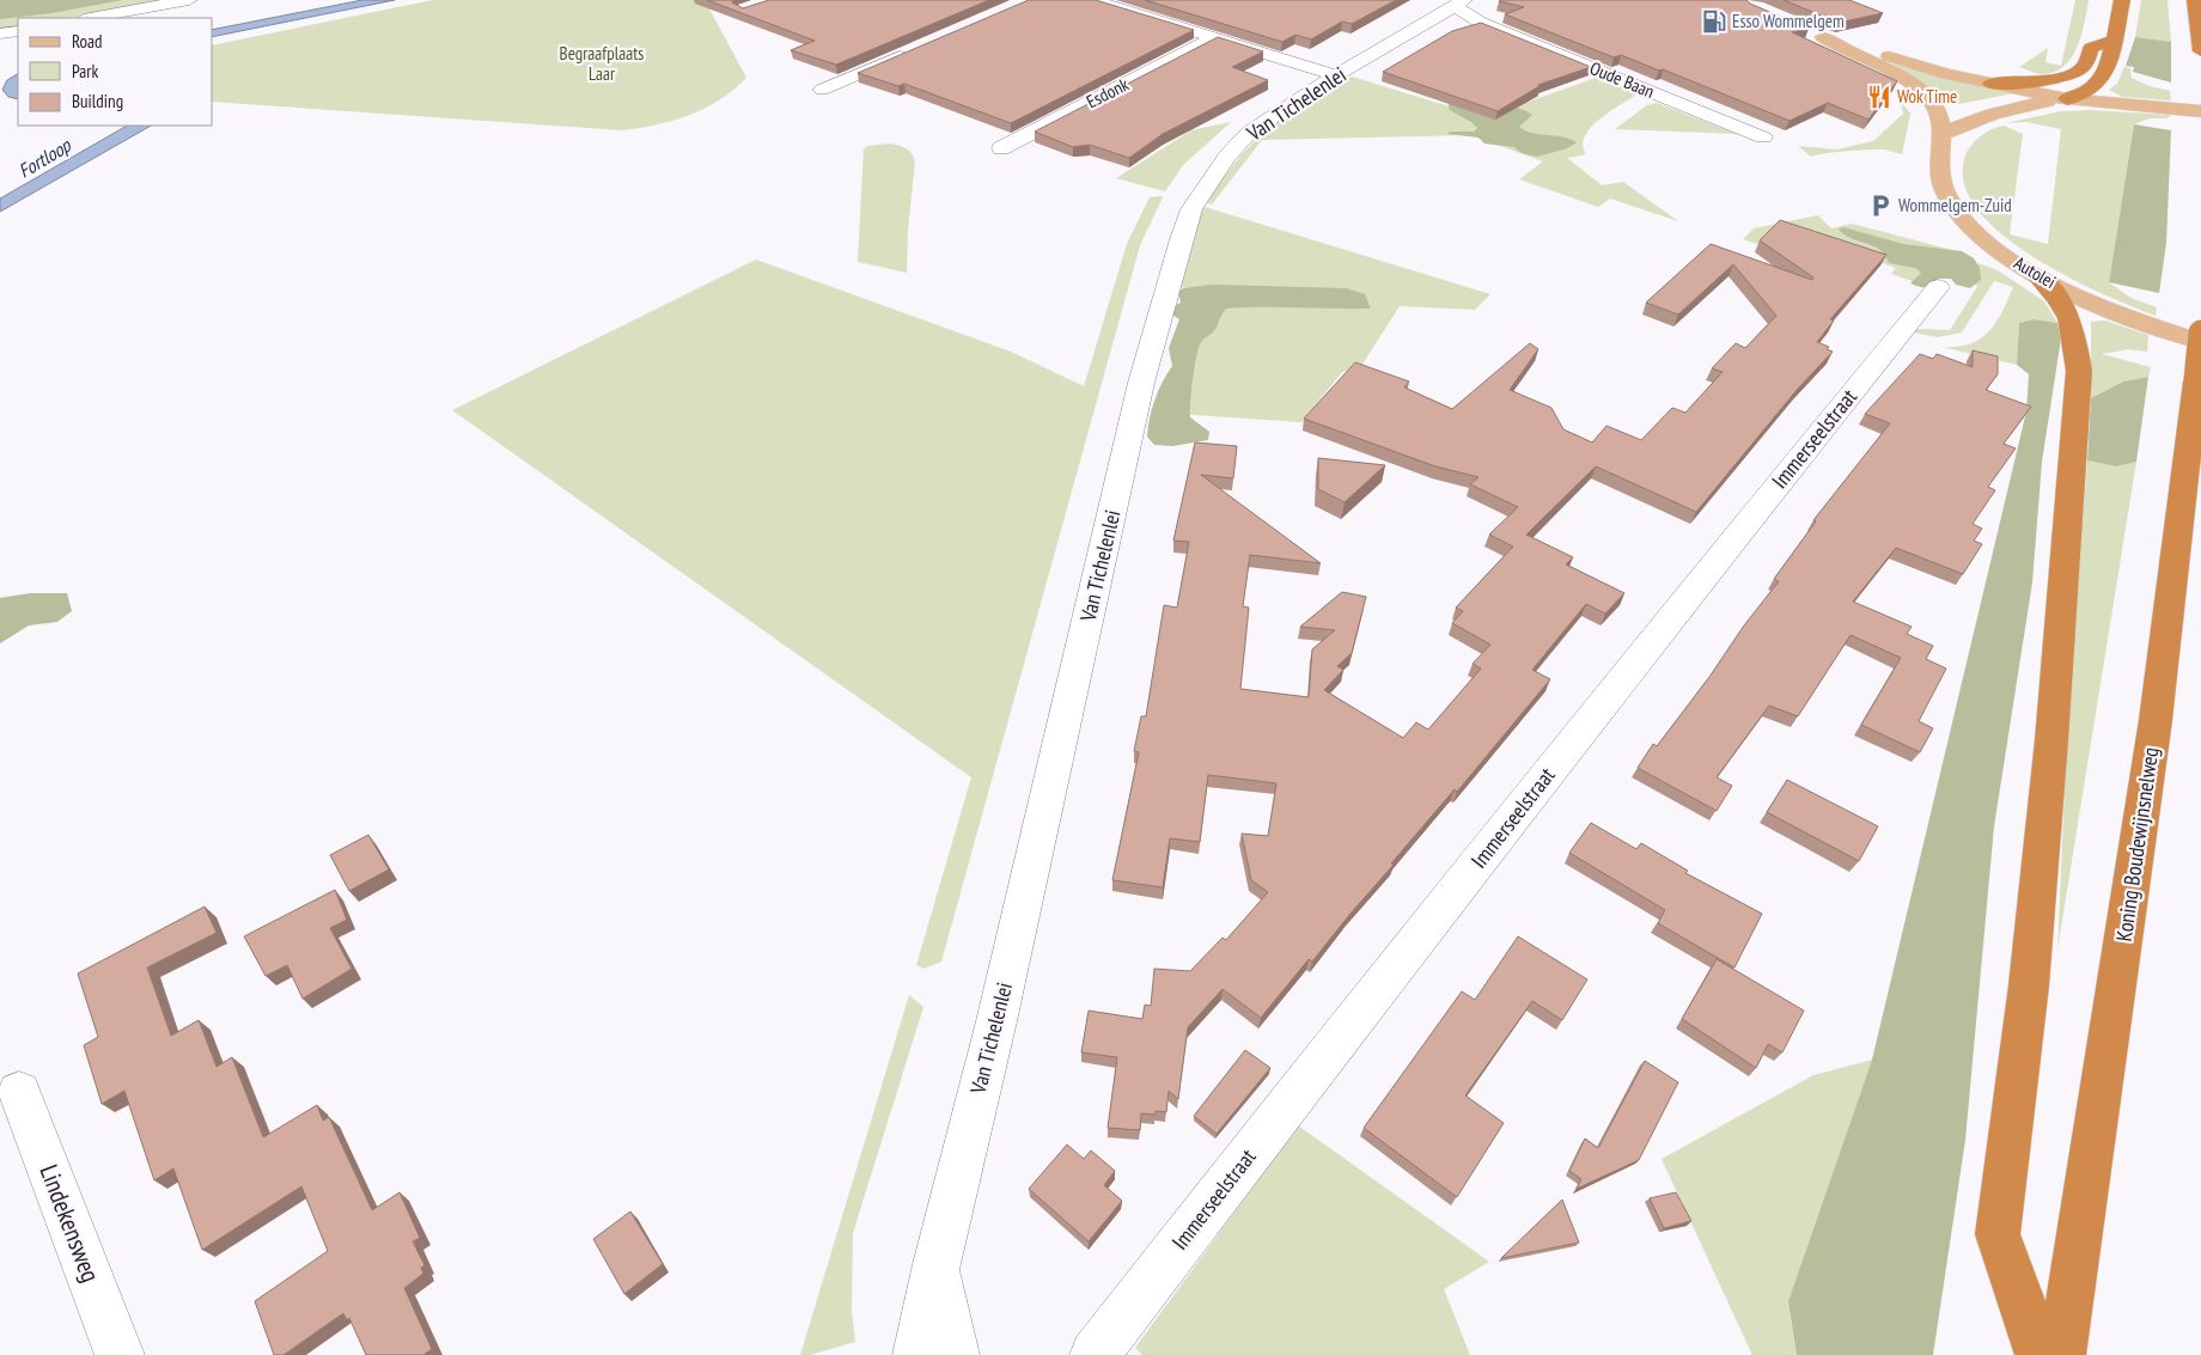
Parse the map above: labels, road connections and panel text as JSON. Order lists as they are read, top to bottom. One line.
{"streets":{"highway":["Koning Boudewijnsnelweg"],"main road":["Autolei"],"street":["Oude Baan","Esdonk","Van Tichelenlei","Immerseelstraat","Lindekensweg"]},"crossings":[["Oude Baan","Van Tichelenlei"]],"water":["Fortloop"],"parks":["Begraafplaats Laar"],"places":{"fuel station":["Esso Wommelgem"],"restaurant":["Wok Time"],"parking":["Wommelgem-Zuid"]},"legend":["Road","Park","Building"]}
